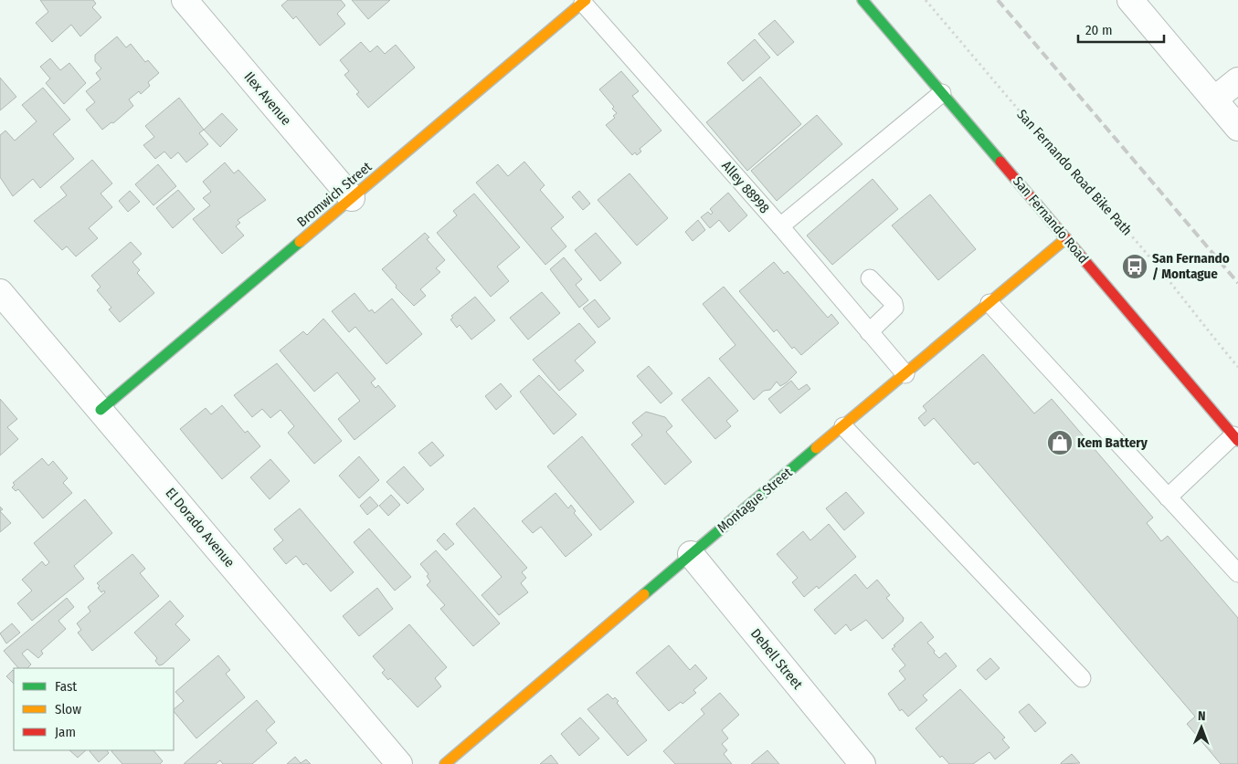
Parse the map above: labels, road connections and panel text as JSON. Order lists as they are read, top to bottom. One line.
{"streets":{"street":["Ilex Avenue","Bromwich Street","San Fernando Road","Montague Street","El Dorado Avenue","Debell Street"],"lane":["Alley 88998"],"path":["San Fernando Road Bike Path"]},"crossings":[["Ilex Avenue","Bromwich Street"],["Alley 88998","Bromwich Street"],["Alley 88998","Montague Street"],["Bromwich Street","El Dorado Avenue"],["San Fernando Road","Montague Street"],["Montague Street","Debell Street"]],"places":{"bus stop":["San Fernando / Montague"],"shop":["Kem Battery"]},"legend":["Fast","Slow","Jam"],"scale_bar":"20 m","north":"top"}
